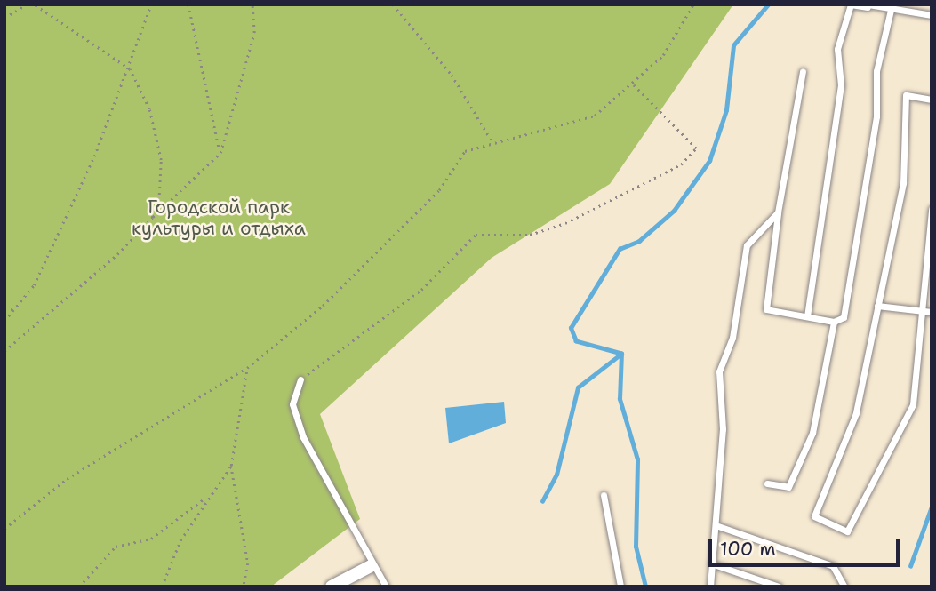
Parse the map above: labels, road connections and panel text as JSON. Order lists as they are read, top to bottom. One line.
{"parks":["Городской парк культуры и отдыха"],"scale_bar":"100 m"}
